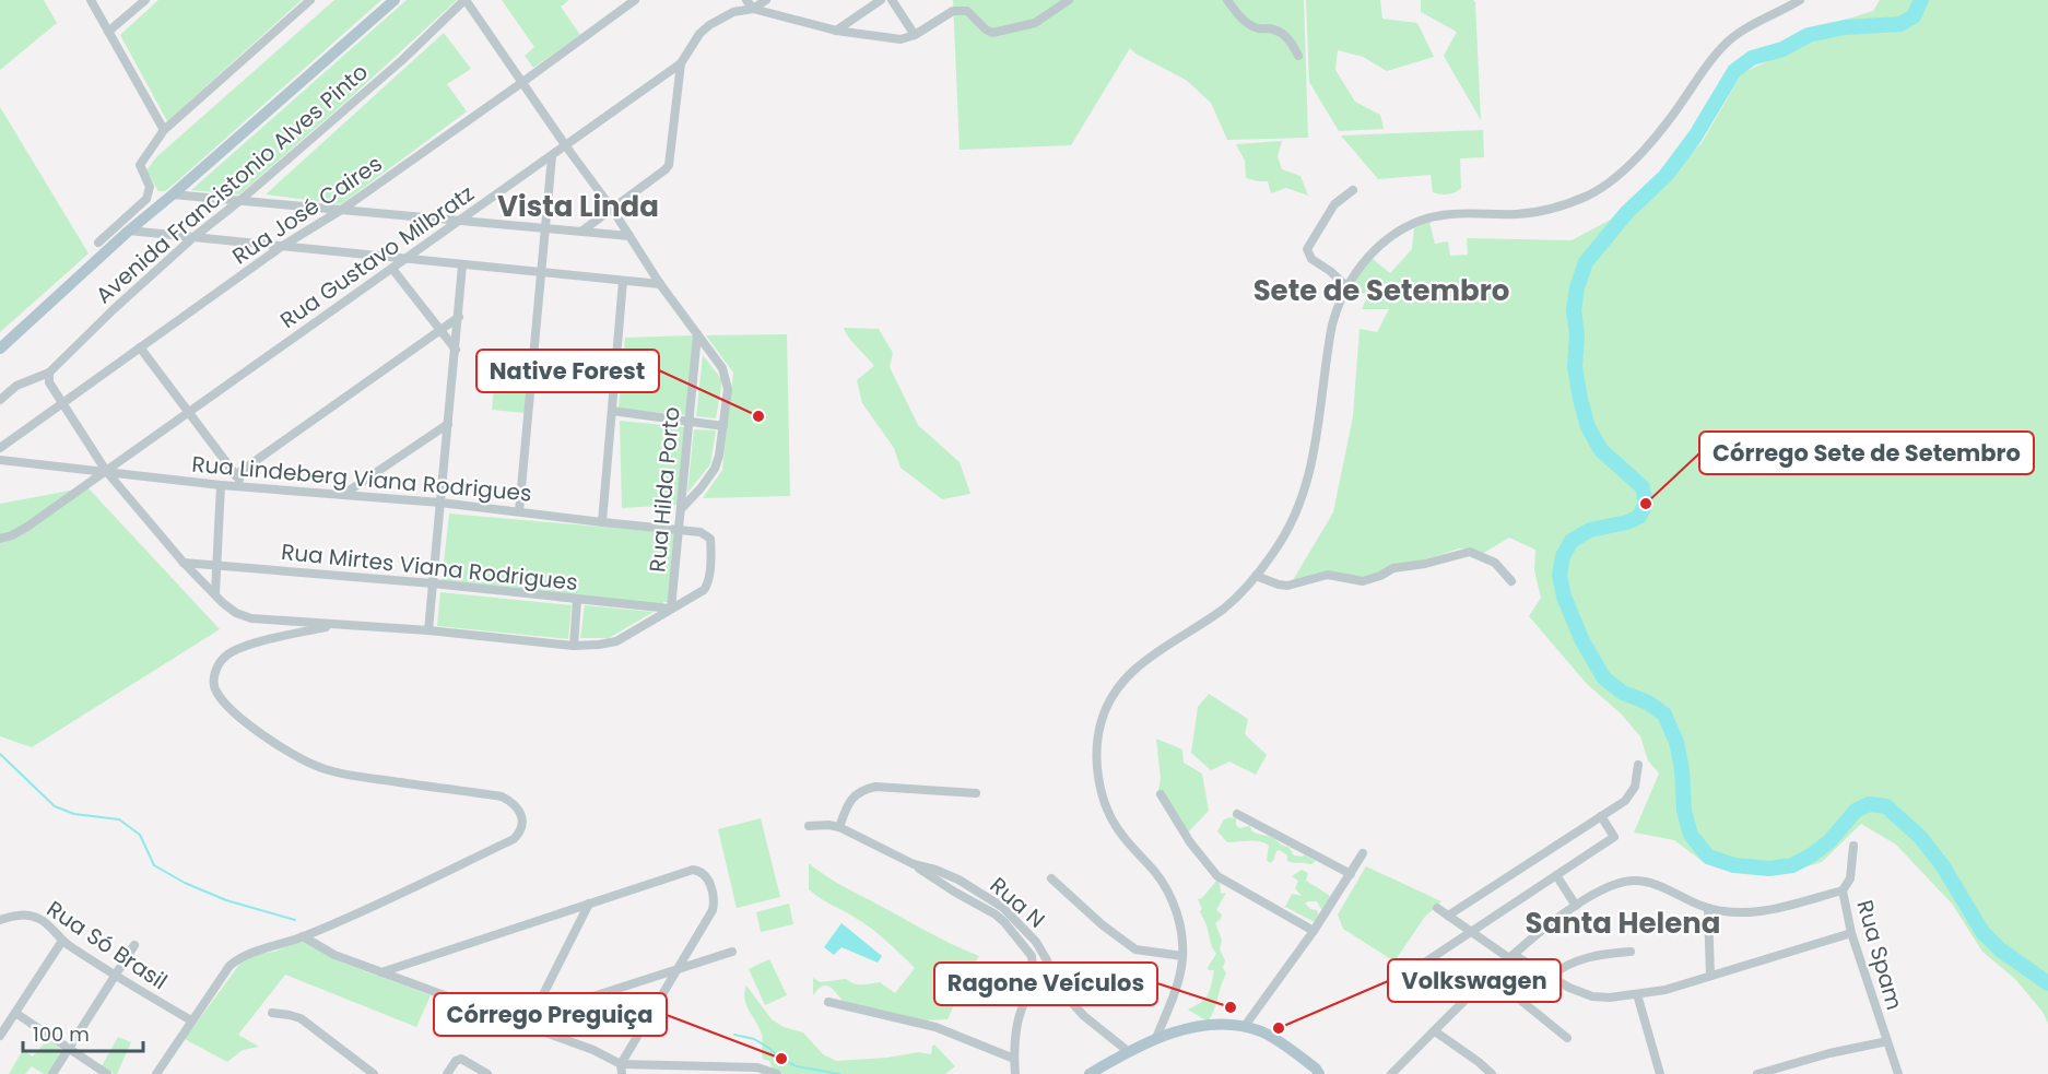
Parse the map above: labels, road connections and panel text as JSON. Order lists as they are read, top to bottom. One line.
{"streets":{"street":["Avenida Francistonio Alves Pinto","Rua José Caires","Rua Gustavo Milbratz","Rua Lindeberg Viana Rodrigues","Rua Hilda Porto","Rua Mirtes Viana Rodrigues","Rua N","Rua Só Brasil","Rua Spam"]},"crossings":[["Rua Gustavo Milbratz","Rua Lindeberg Viana Rodrigues"],["Rua Lindeberg Viana Rodrigues","Rua Hilda Porto"],["Rua Lindeberg Viana Rodrigues","Rua Mirtes Viana Rodrigues"],["Rua Hilda Porto","Rua Mirtes Viana Rodrigues"]],"districts":["Vista Linda","Sete de Setembro","Santa Helena"],"places":["Native Forest","Córrego Sete de Setembro","Ragone Veículos","Volkswagen","Córrego Preguiça"],"scale_bar":"100 m"}
